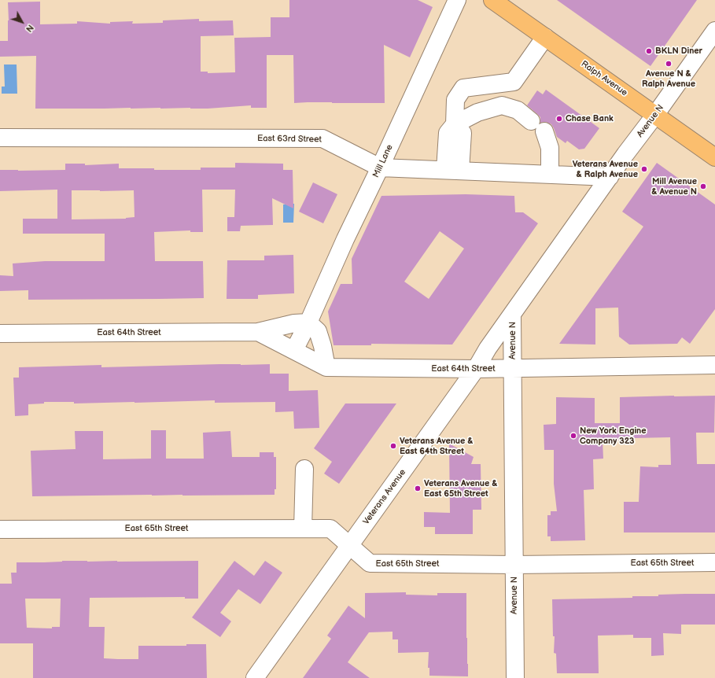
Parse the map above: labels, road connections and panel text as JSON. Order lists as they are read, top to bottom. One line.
{"streets":{"main road":["Ralph Avenue"],"street":["Avenue N","East 63rd Street","Mill Lane","East 64th Street","Veterans Avenue","East 65th Street"]},"crossings":[["Ralph Avenue","Avenue N"],["Avenue N","East 63rd Street"],["Avenue N","East 64th Street"],["Avenue N","Veterans Avenue"],["Avenue N","East 65th Street"],["East 63rd Street","Mill Lane"],["Mill Lane","East 64th Street"],["East 64th Street","Veterans Avenue"],["Veterans Avenue","East 65th Street"]],"places":["BKLN Diner","Avenue N & Ralph Avenue","Chase Bank","Veterans Avenue & Ralph Avenue","Mill Avenue & Avenue N","New York Engine Company 323","Veterans Avenue & East 64th Street","Veterans Avenue & East 65th Street"],"north":"bottom right"}
